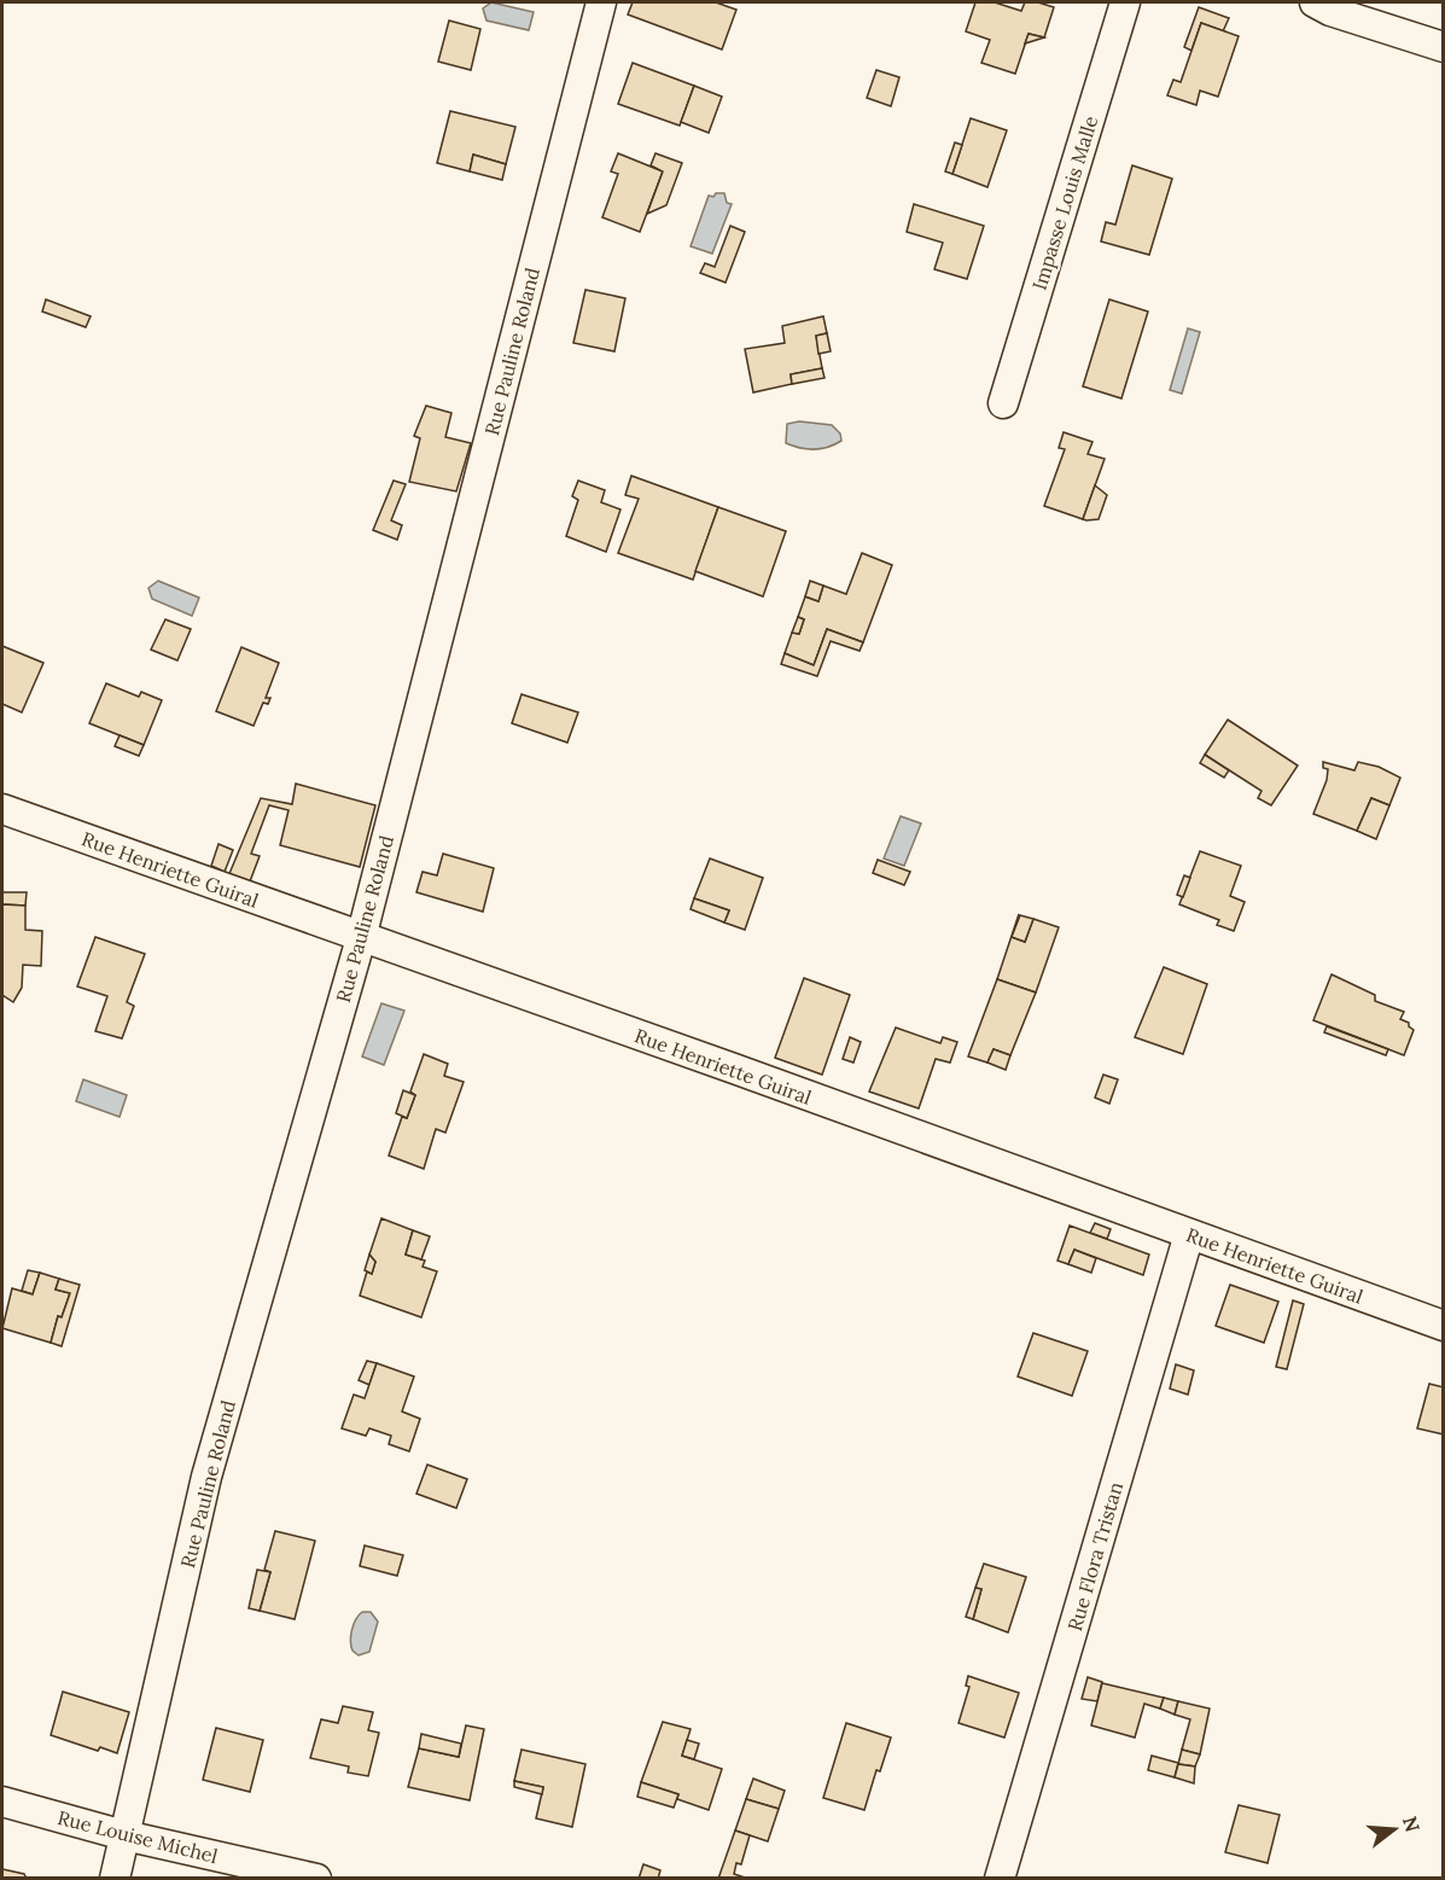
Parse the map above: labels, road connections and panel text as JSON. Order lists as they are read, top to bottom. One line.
{"streets":{"street":["Impasse Louis Malle","Rue Pauline Roland","Rue Henriette Guiral","Rue Flora Tristan","Rue Louise Michel"]},"crossings":[["Rue Pauline Roland","Rue Henriette Guiral"],["Rue Pauline Roland","Rue Louise Michel"],["Rue Henriette Guiral","Rue Flora Tristan"]],"north":"right"}
